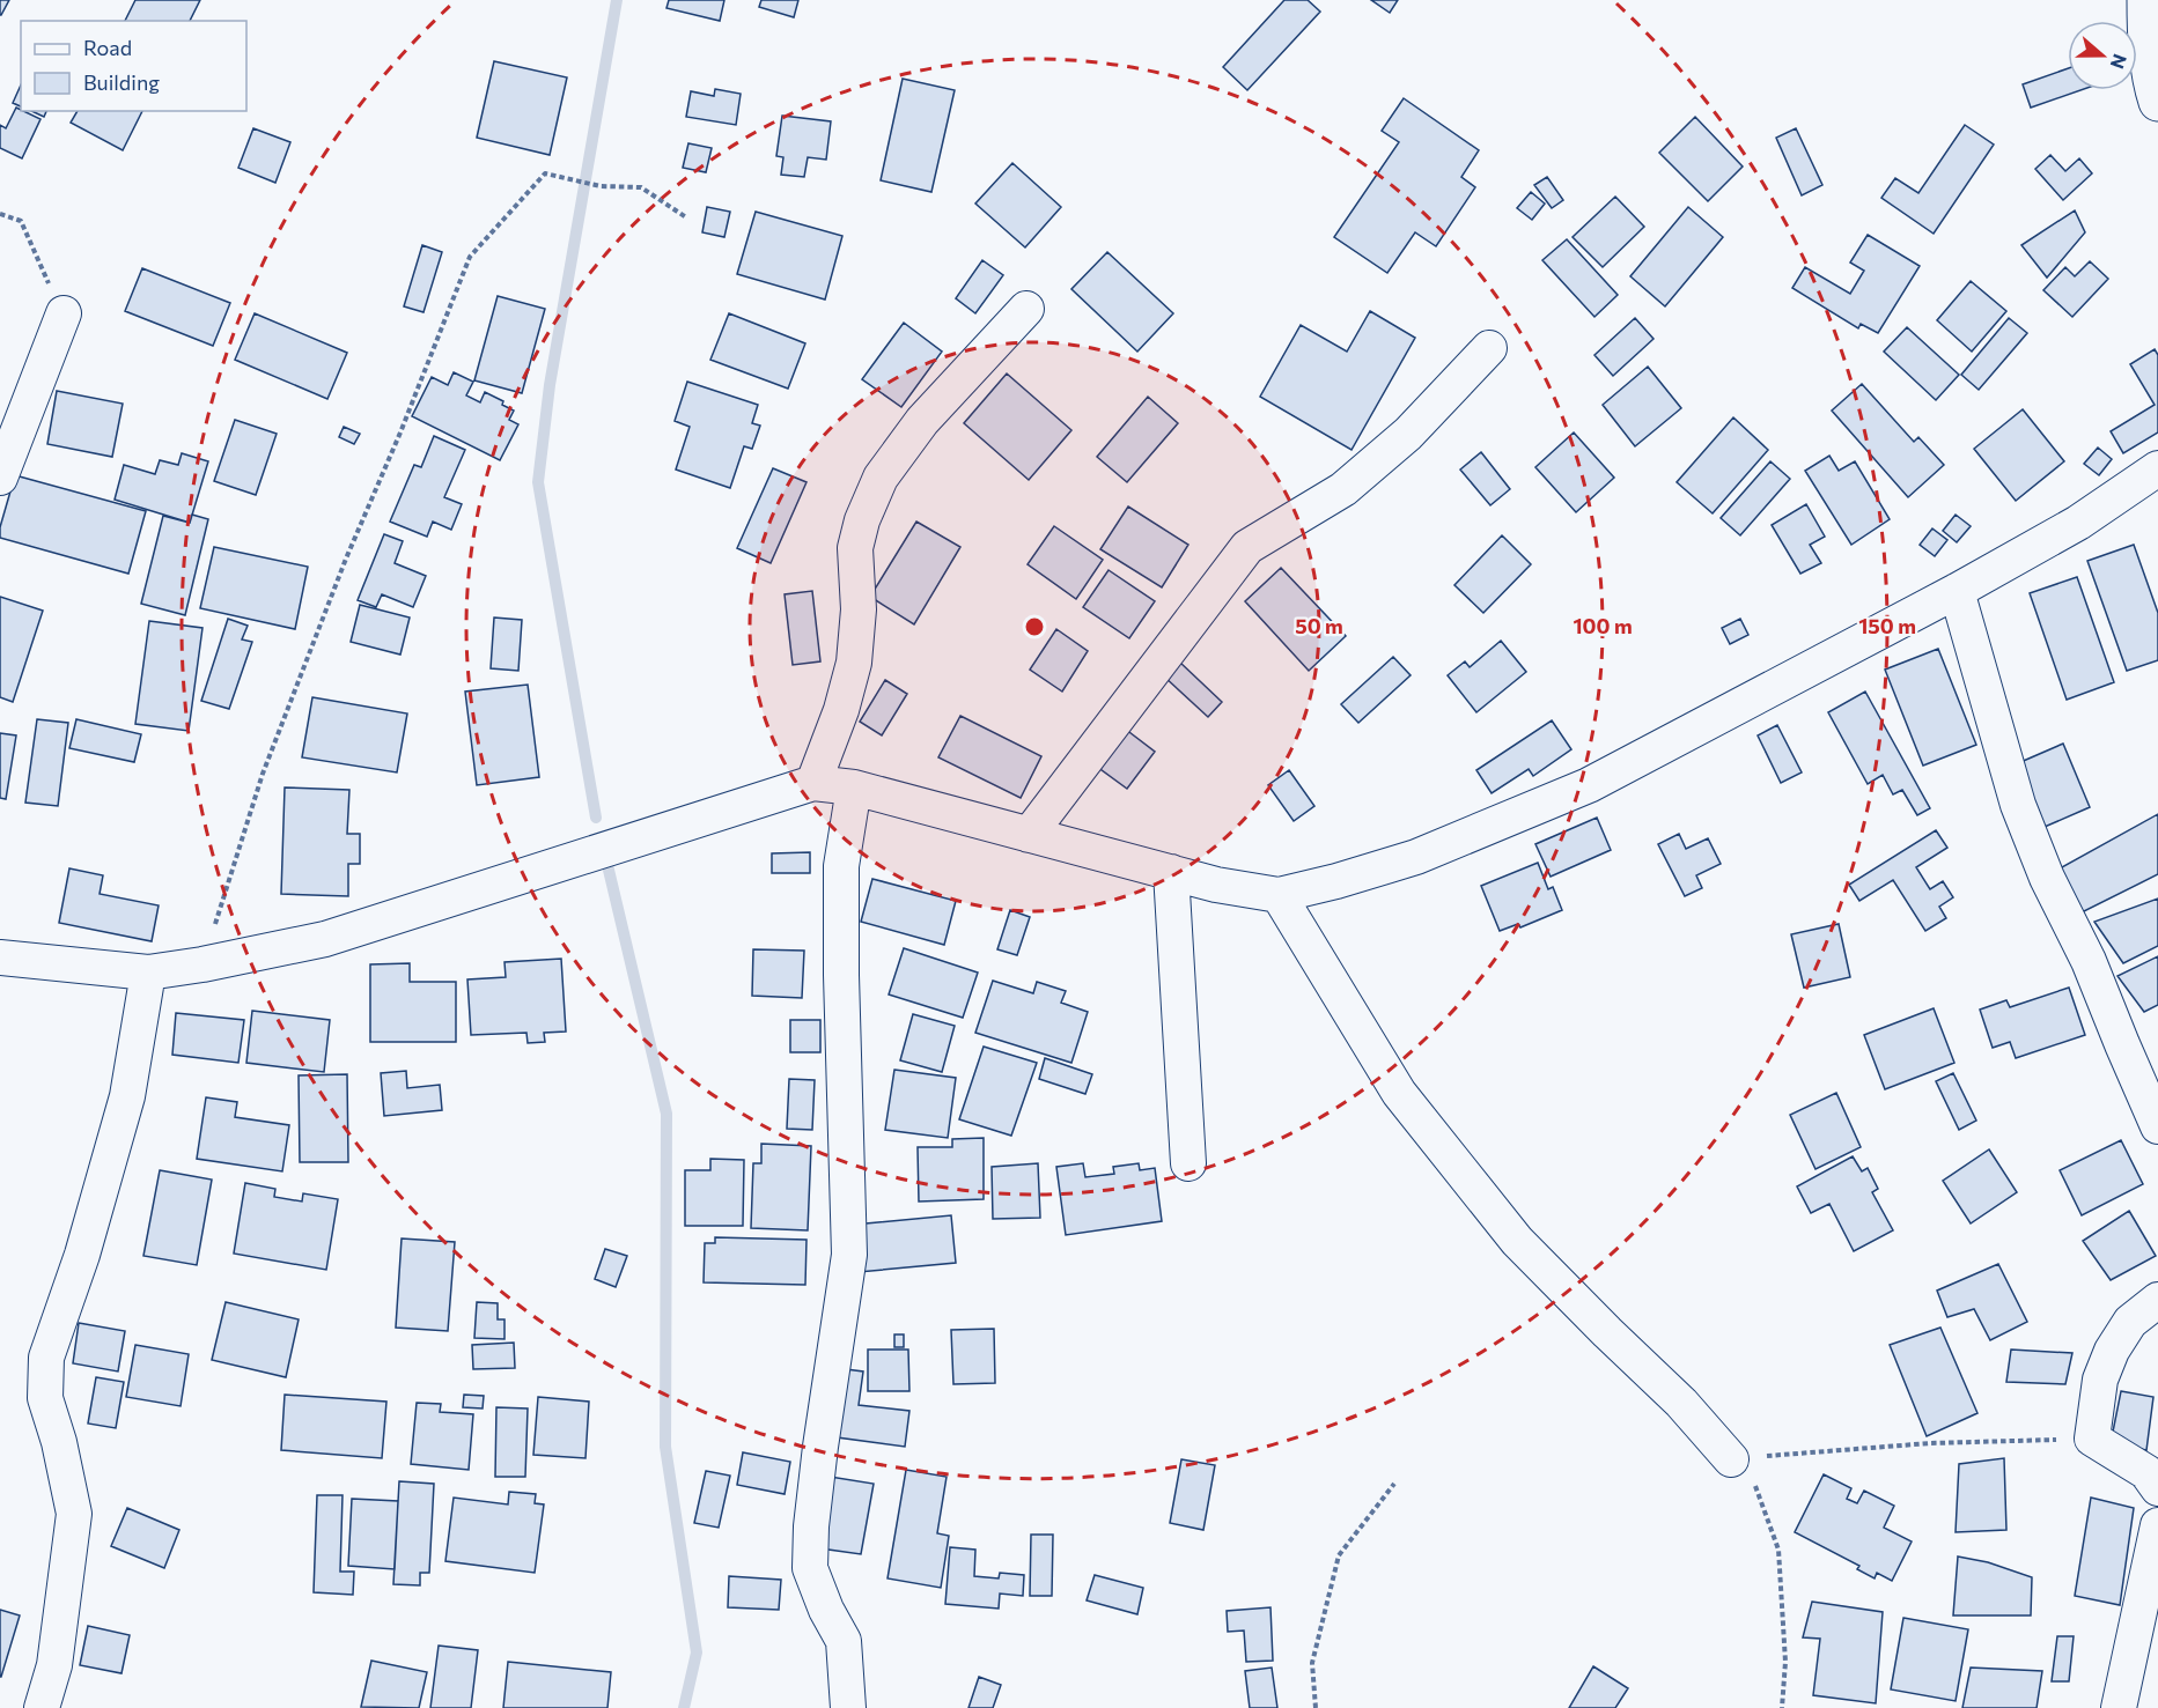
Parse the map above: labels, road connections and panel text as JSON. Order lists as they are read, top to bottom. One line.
{"legend":["Road","Building"],"north":"right","rings":["50 m","100 m","150 m"]}
